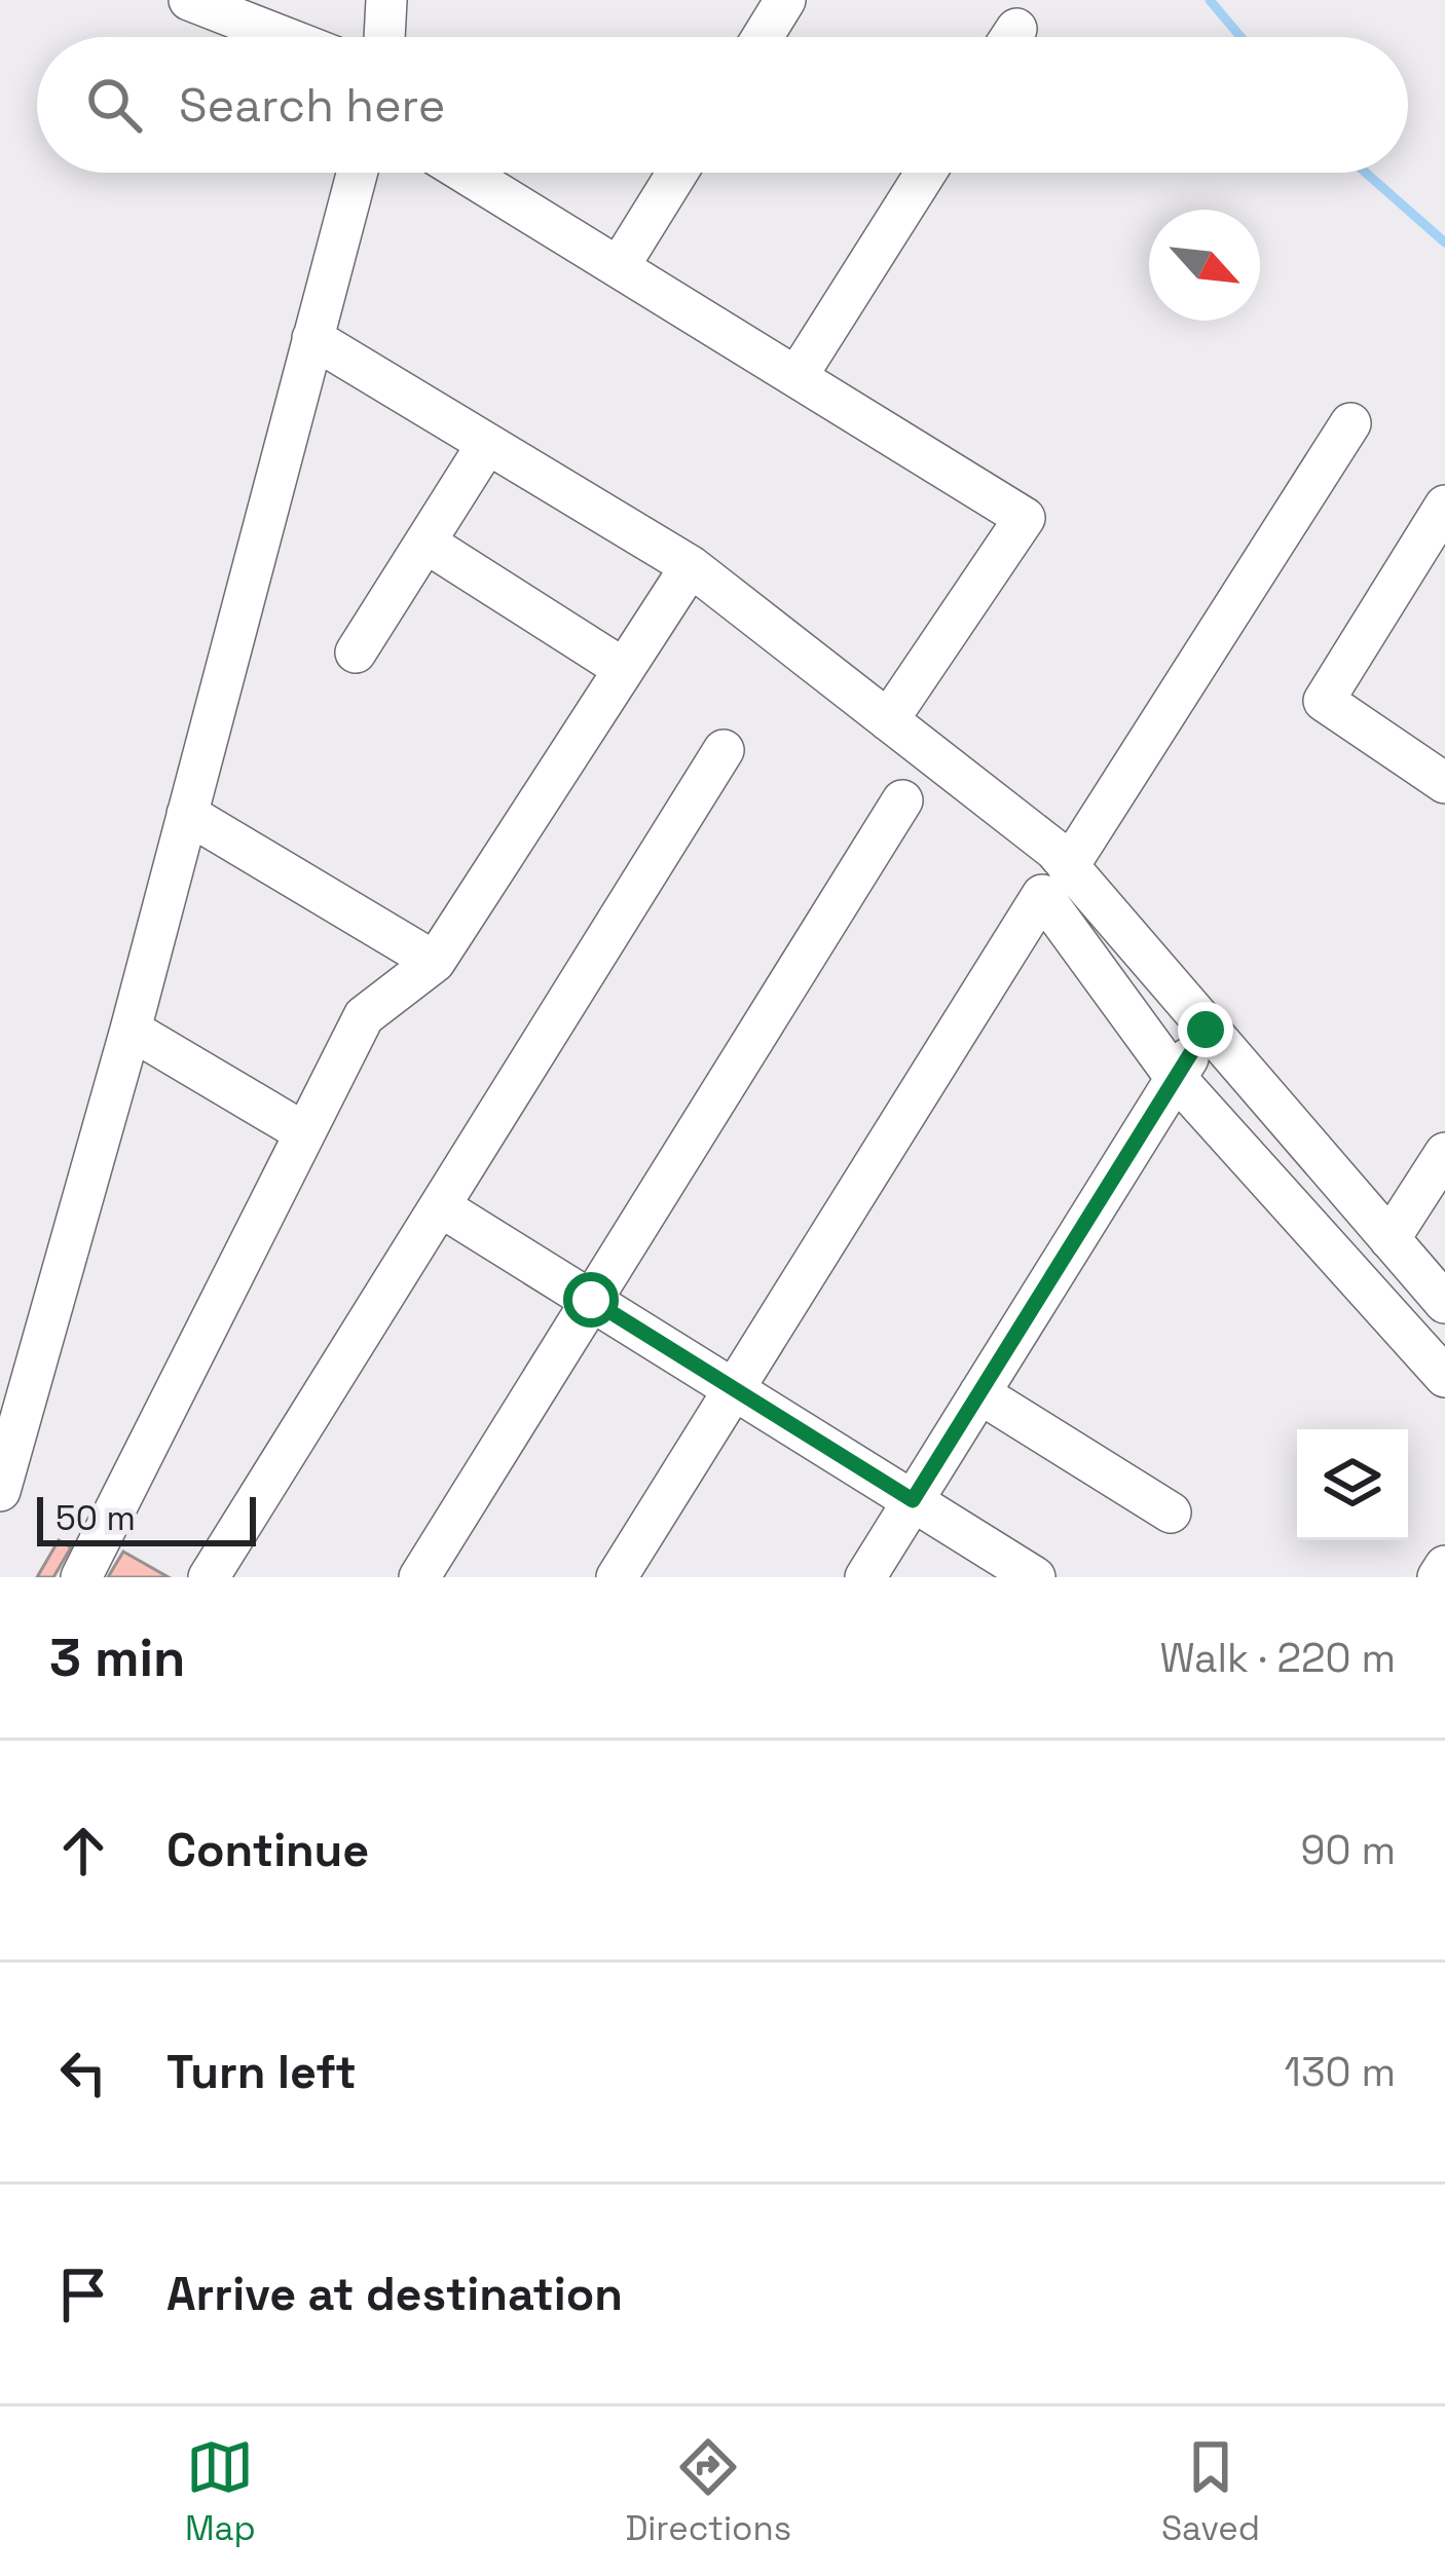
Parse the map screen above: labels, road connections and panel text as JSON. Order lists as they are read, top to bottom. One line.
{"scale_bar":"50 m","north":"bottom right","page":{"search":"Search here","scale":"50 m","heading":["3 min","Walk · 220 m"],"list":[["Continue","90 m"],["Turn left","130 m"],"Arrive at destination"],"nav":["Map","Directions","Saved"]}}
